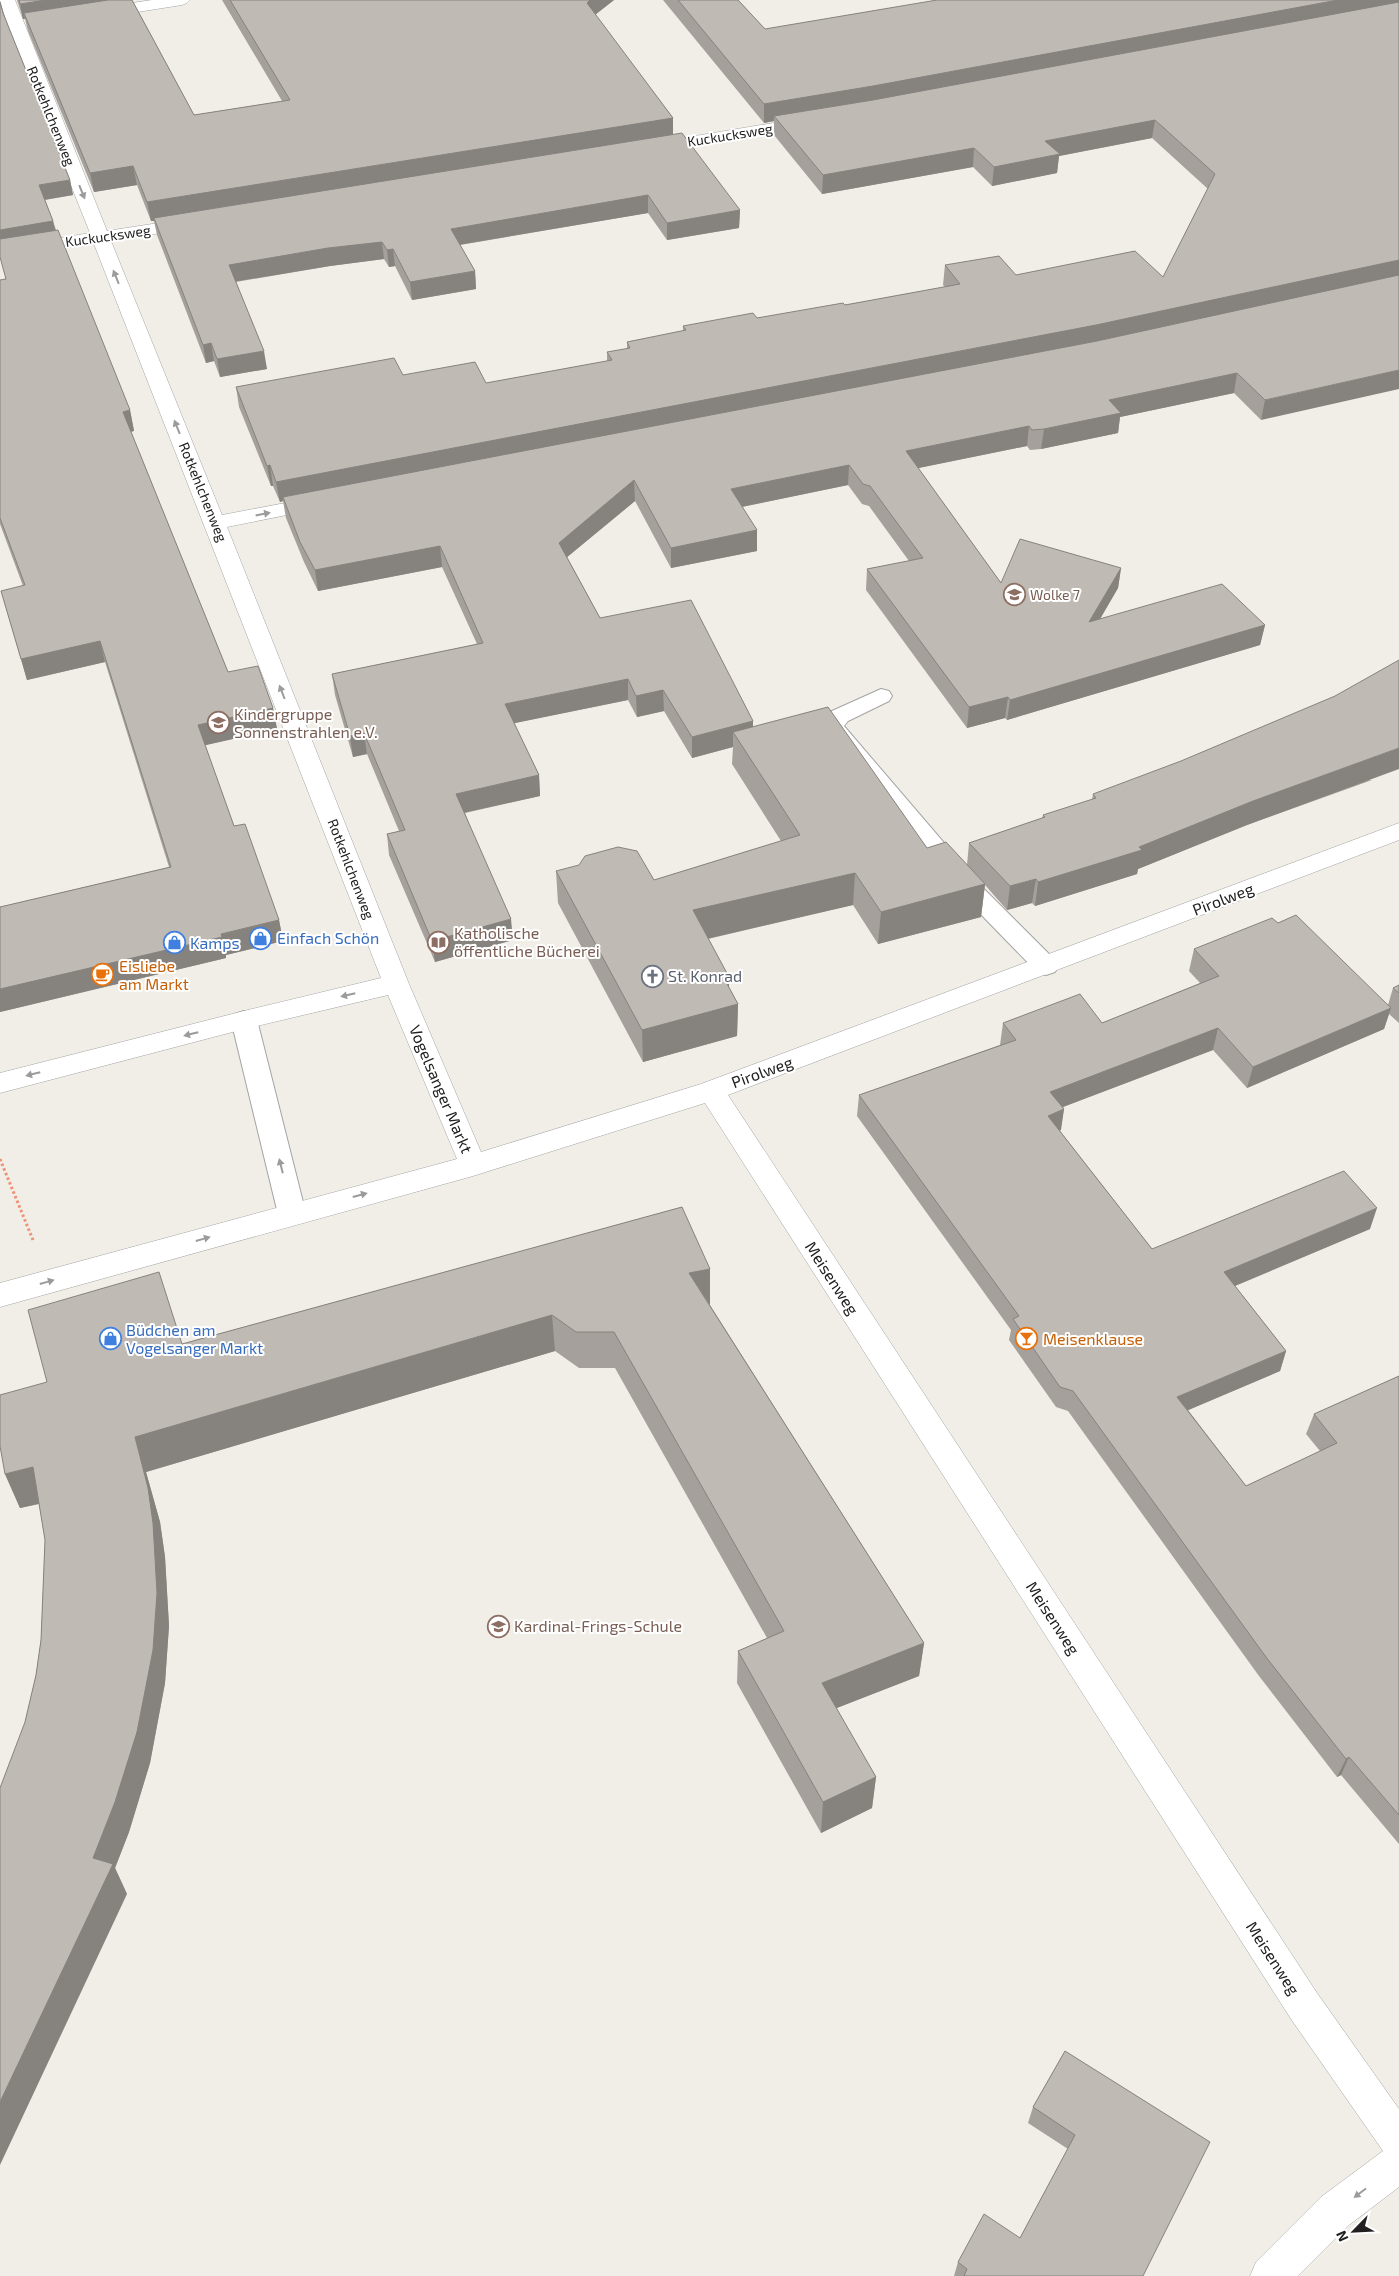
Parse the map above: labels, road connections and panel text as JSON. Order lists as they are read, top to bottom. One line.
{"streets":{"street":["Rotkehlchenweg","Kuckucksweg","Pirolweg","Vogelsanger Markt","Meisenweg"]},"crossings":[["Rotkehlchenweg","Kuckucksweg"],["Rotkehlchenweg","Vogelsanger Markt"],["Pirolweg","Vogelsanger Markt"],["Pirolweg","Meisenweg"]],"places":{"school or university":["Wolke 7","Kindergruppe Sonnenstrahlen e.V.","Kardinal-Frings-Schule"],"shop":["Einfach Schön","Kamps","Büdchen am Vogelsanger Markt"],"library":["Katholische öffentliche Bücherei"],"cafe":["Eisliebe am Markt"],"church":["St. Konrad"],"bar":["Meisenklause"]},"north":"bottom left"}
